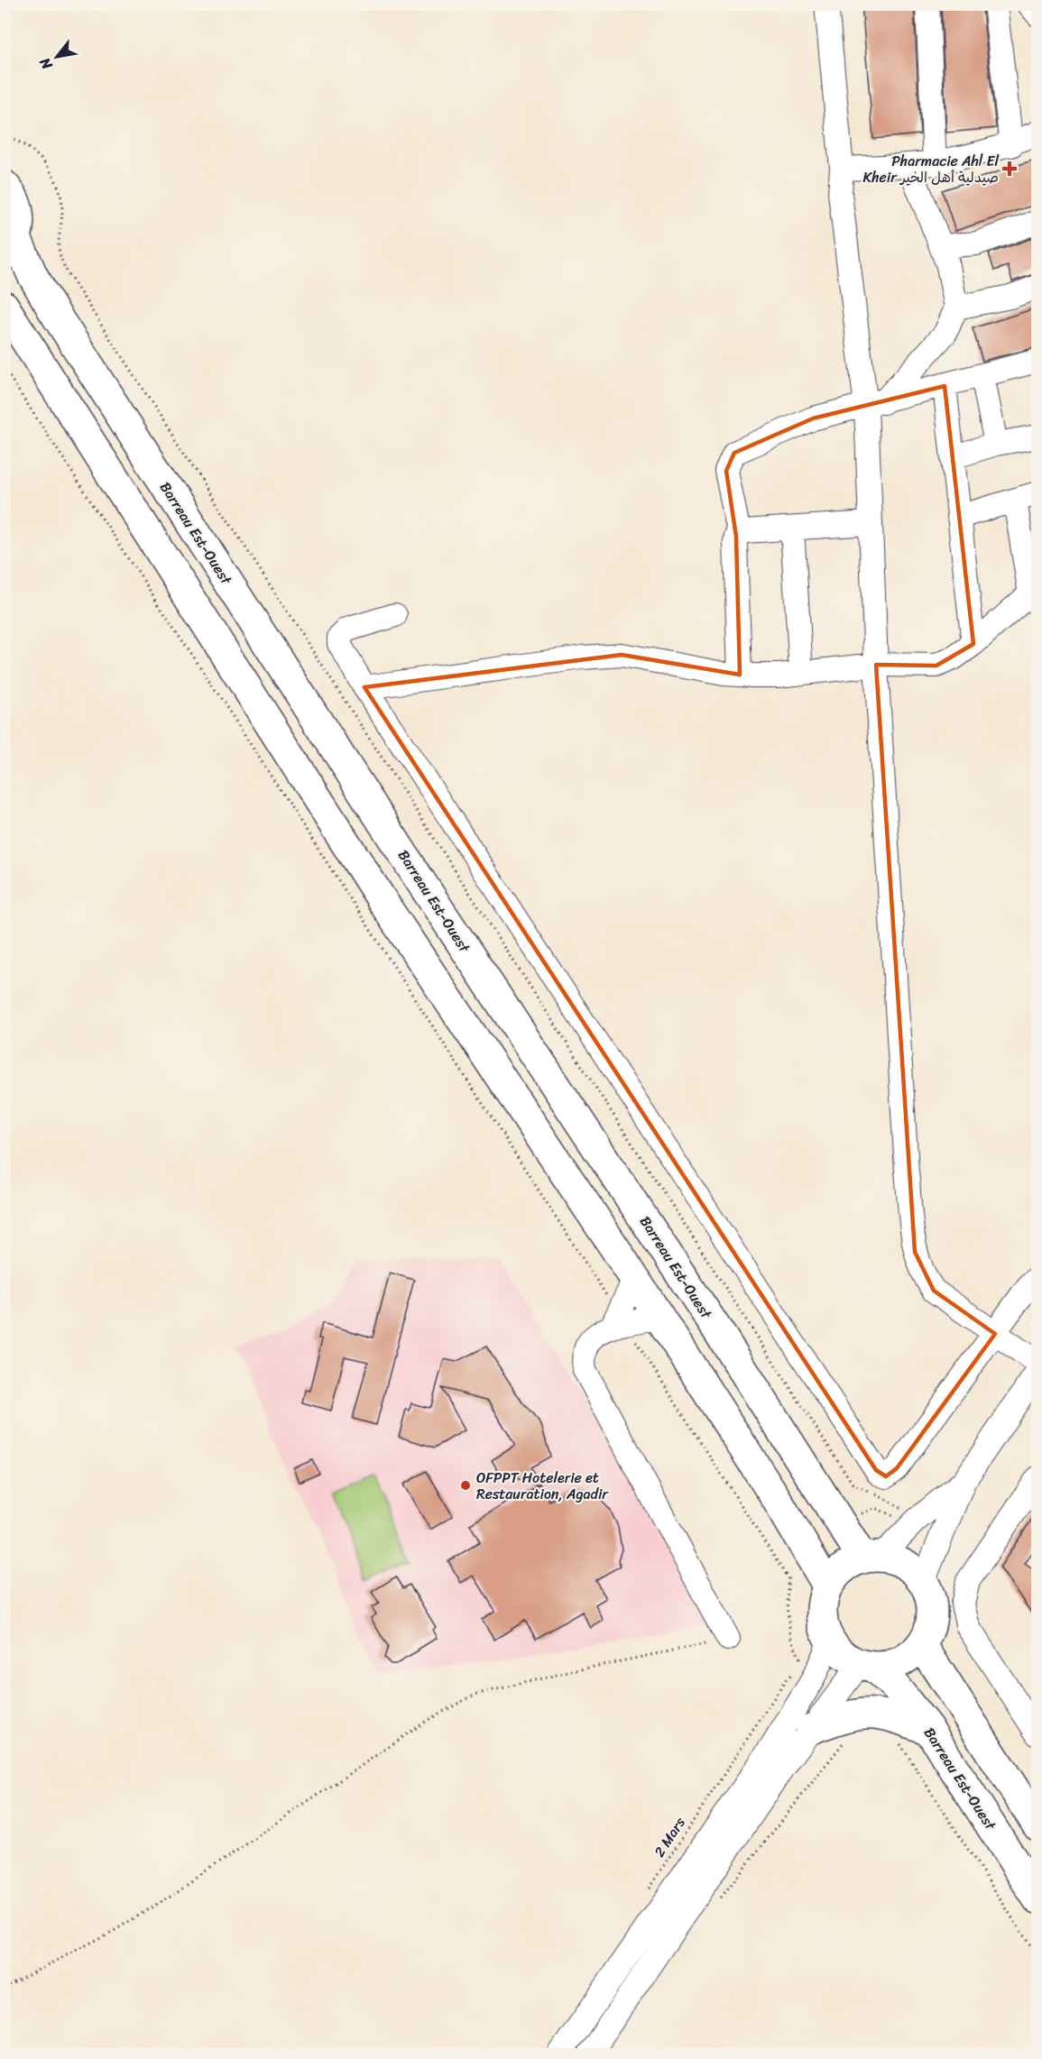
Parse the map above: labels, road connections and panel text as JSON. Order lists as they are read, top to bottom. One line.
{"streets":{"main road":["Barreau Est-Ouest"],"path":["2 Mars"]},"places":{"health":["Pharmacie Ahl El Kheir صيدلية أهل الخير"],"other":["OFPPT Hotelerie et Restauration, Agadir"]},"north":"bottom left"}
